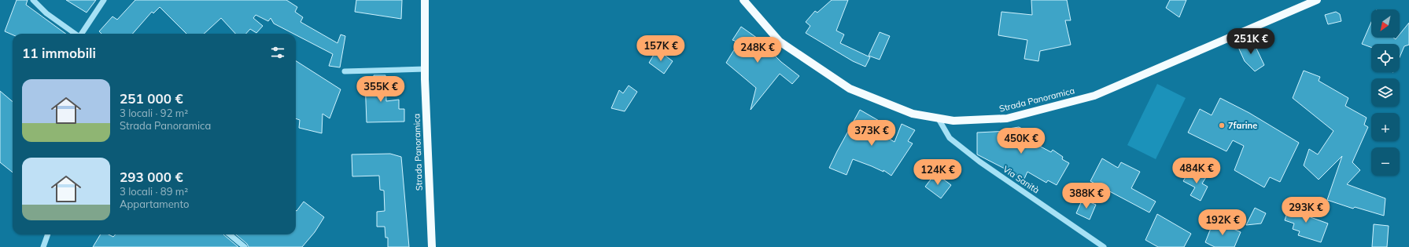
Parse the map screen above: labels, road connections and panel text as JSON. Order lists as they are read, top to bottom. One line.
{"streets":{"main road":["Strada Panoramica"],"street":["Via Sanità"]},"crossings":[["Strada Panoramica","Via Sanità"]],"places":["7farine"],"north":"bottom left","page":{"map_buttons":["+","−"],"price":["251K €","157K €","248K €","355K €","373K €","450K €","484K €","124K €","388K €","293K €","192K €"],"heading":"11 immobili","list":[{"name":"251 000 €","note":"3 locali · 92 m² · Strada Panoramica"},{"name":"293 000 €","note":"3 locali · 89 m² · Appartamento"}]}}
